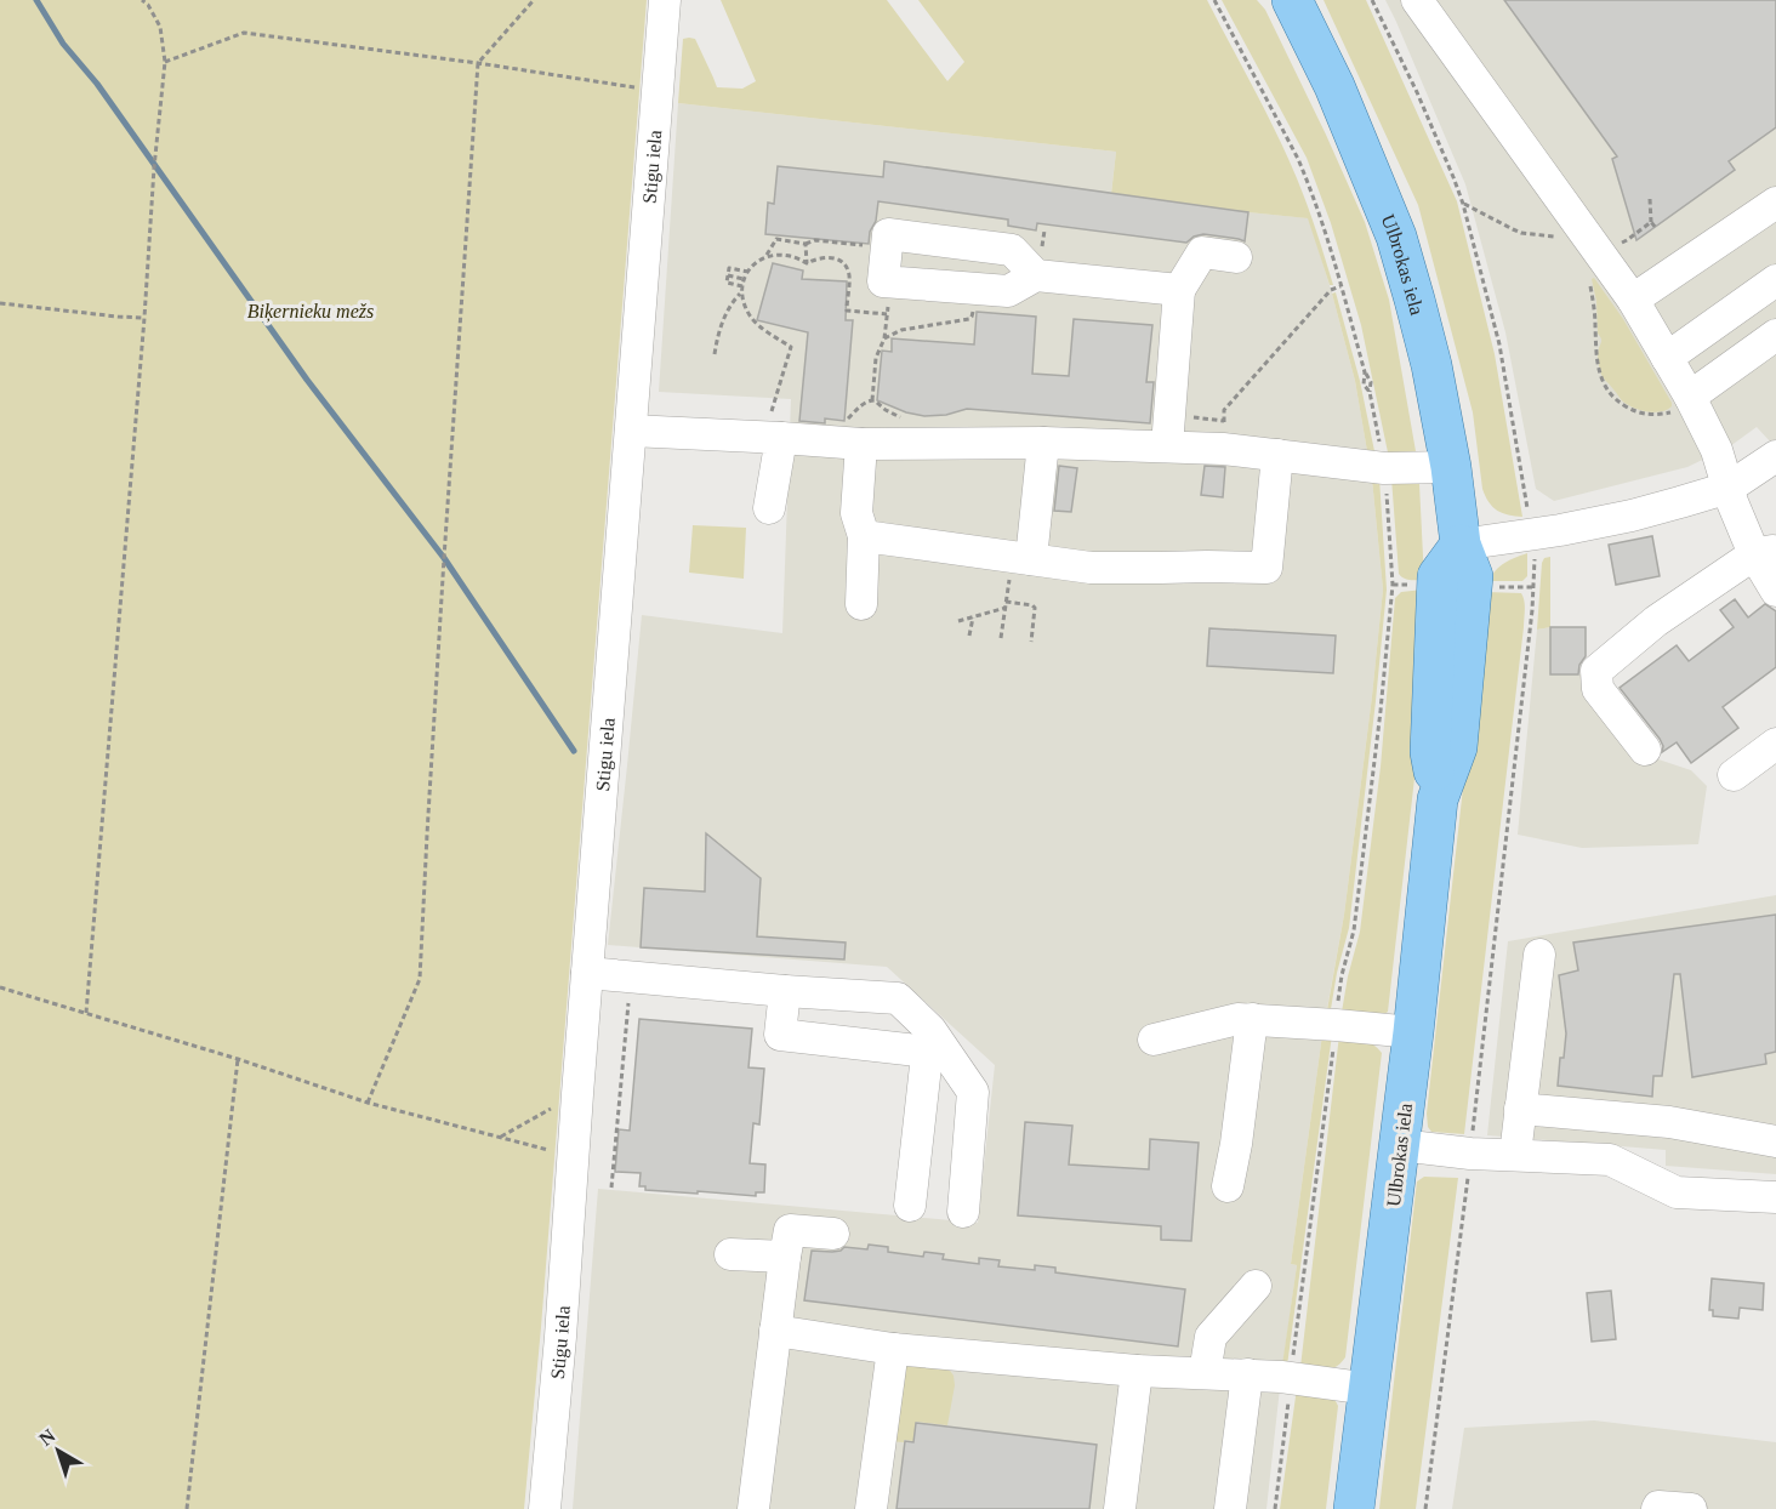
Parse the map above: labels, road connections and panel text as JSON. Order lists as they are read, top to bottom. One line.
{"streets":{"main road":["Ulbrokas iela"],"street":["Stigu iela"]},"parks":["Biķernieku mežs"],"north":"top left"}
